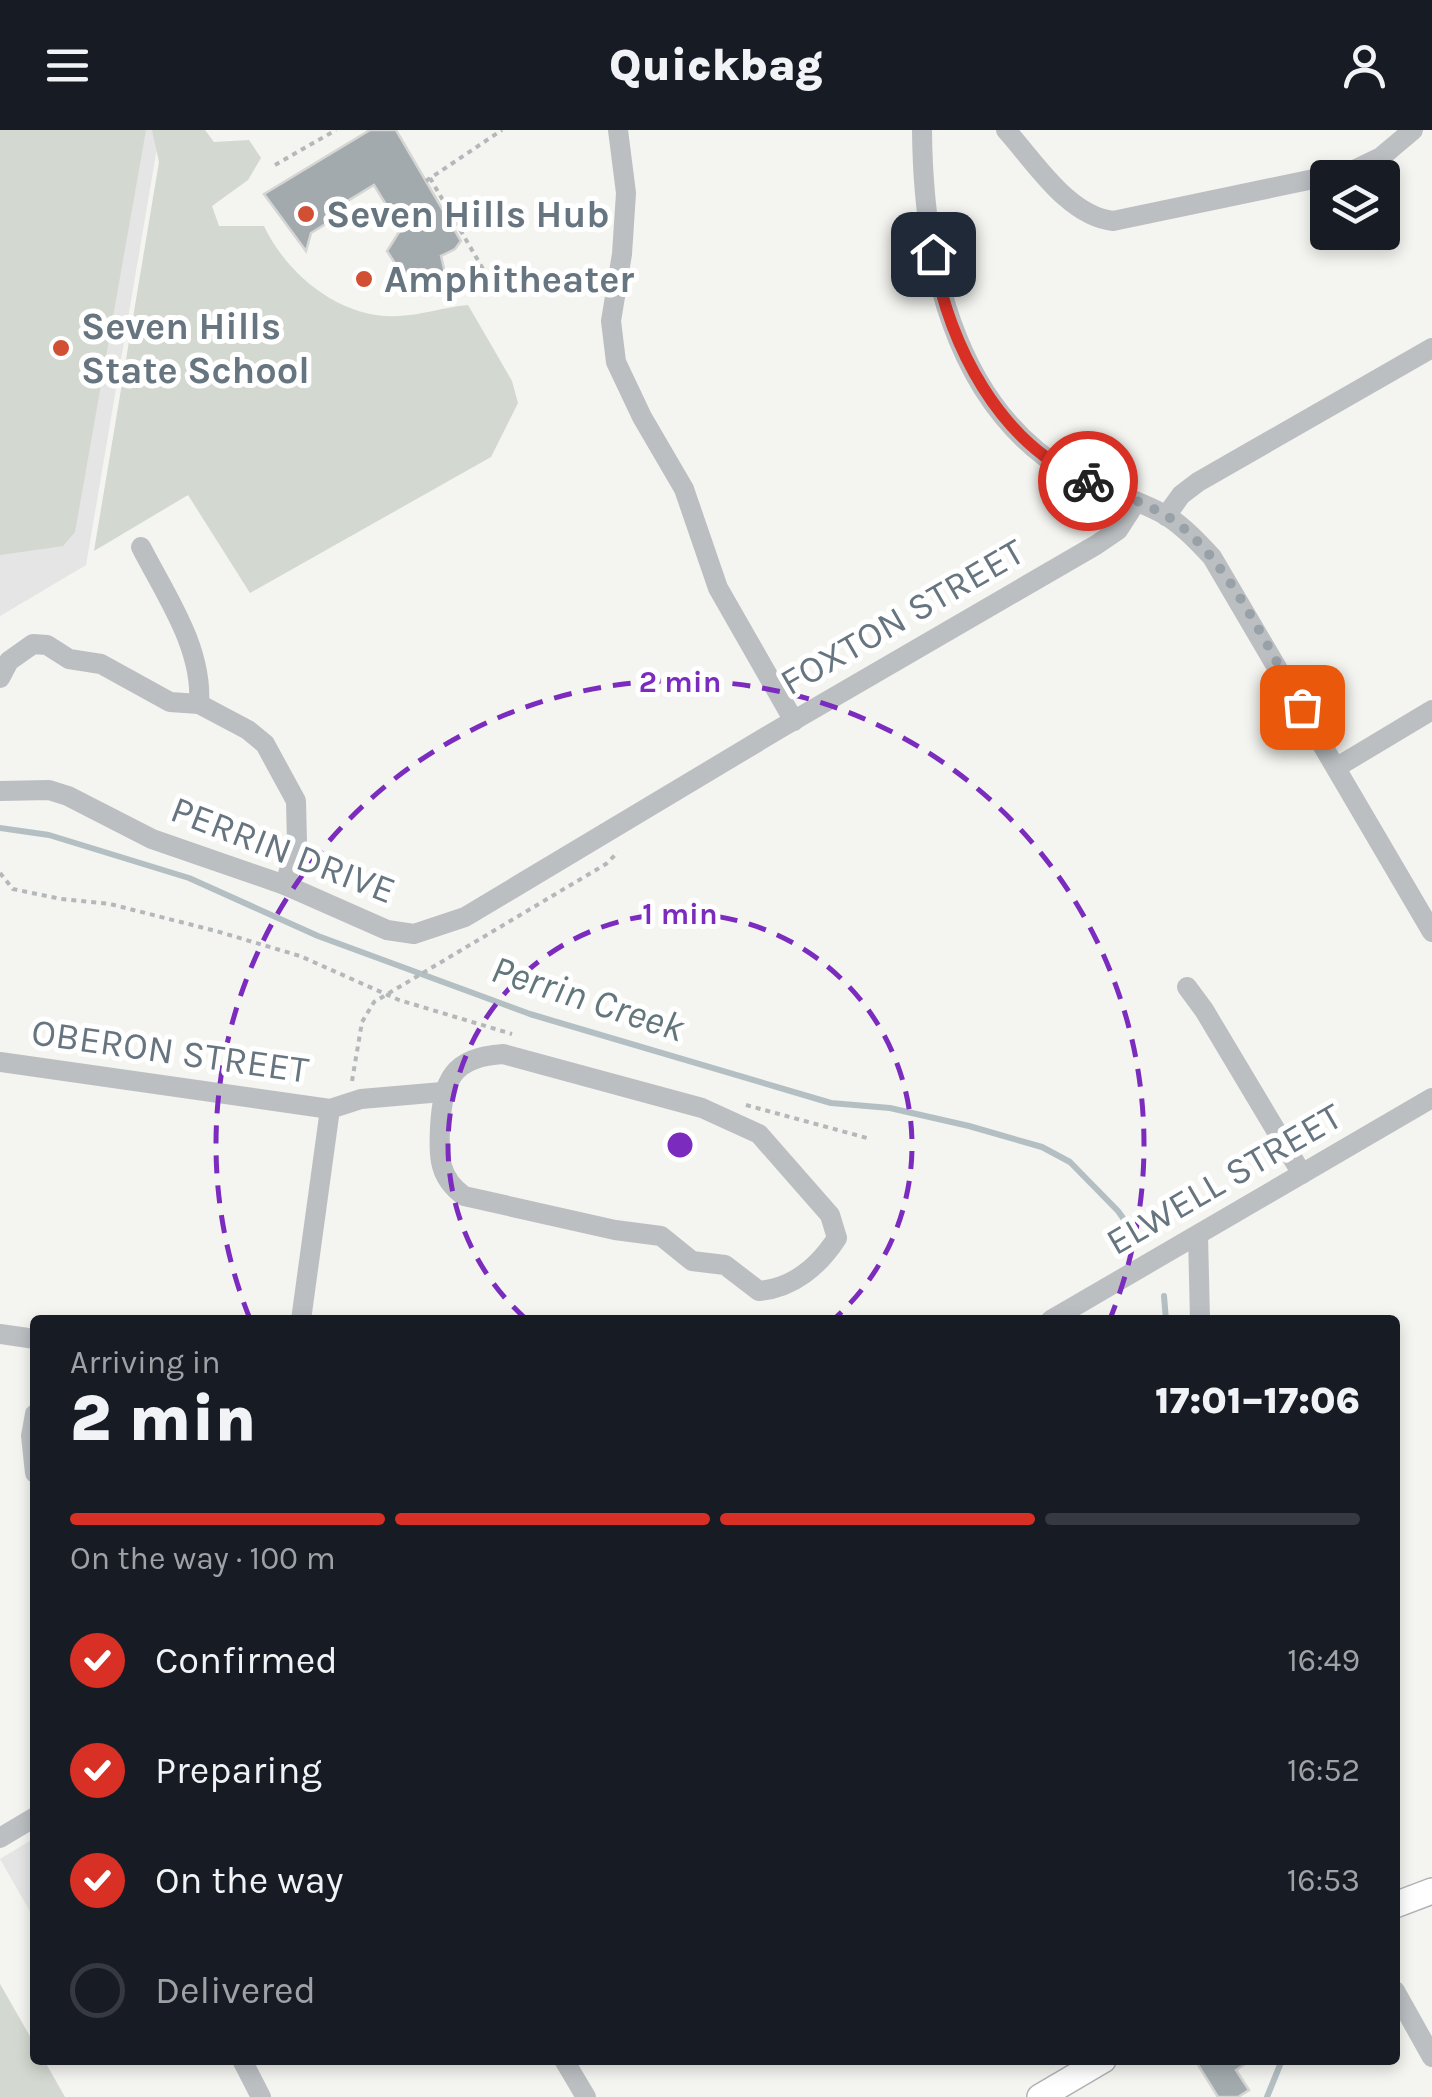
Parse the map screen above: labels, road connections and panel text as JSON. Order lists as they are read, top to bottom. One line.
{"streets":{"street":["FOXTON STREET","PERRIN DRIVE","OBERON STREET","ELWELL STREET"]},"crossings":[["FOXTON STREET","PERRIN DRIVE"]],"water":["Perrin Creek"],"places":["Seven Hills Hub","Amphitheater","Seven Hills State School"],"page":{"header":"Quickbag","heading":["2 min","Arriving in","17:01–17:06"],"bar":"On the way · 100 m","list":[["Confirmed","16:49"],["Preparing","16:52"],["On the way","16:53"],"Delivered"]},"rings":["2 min","1 min"]}
